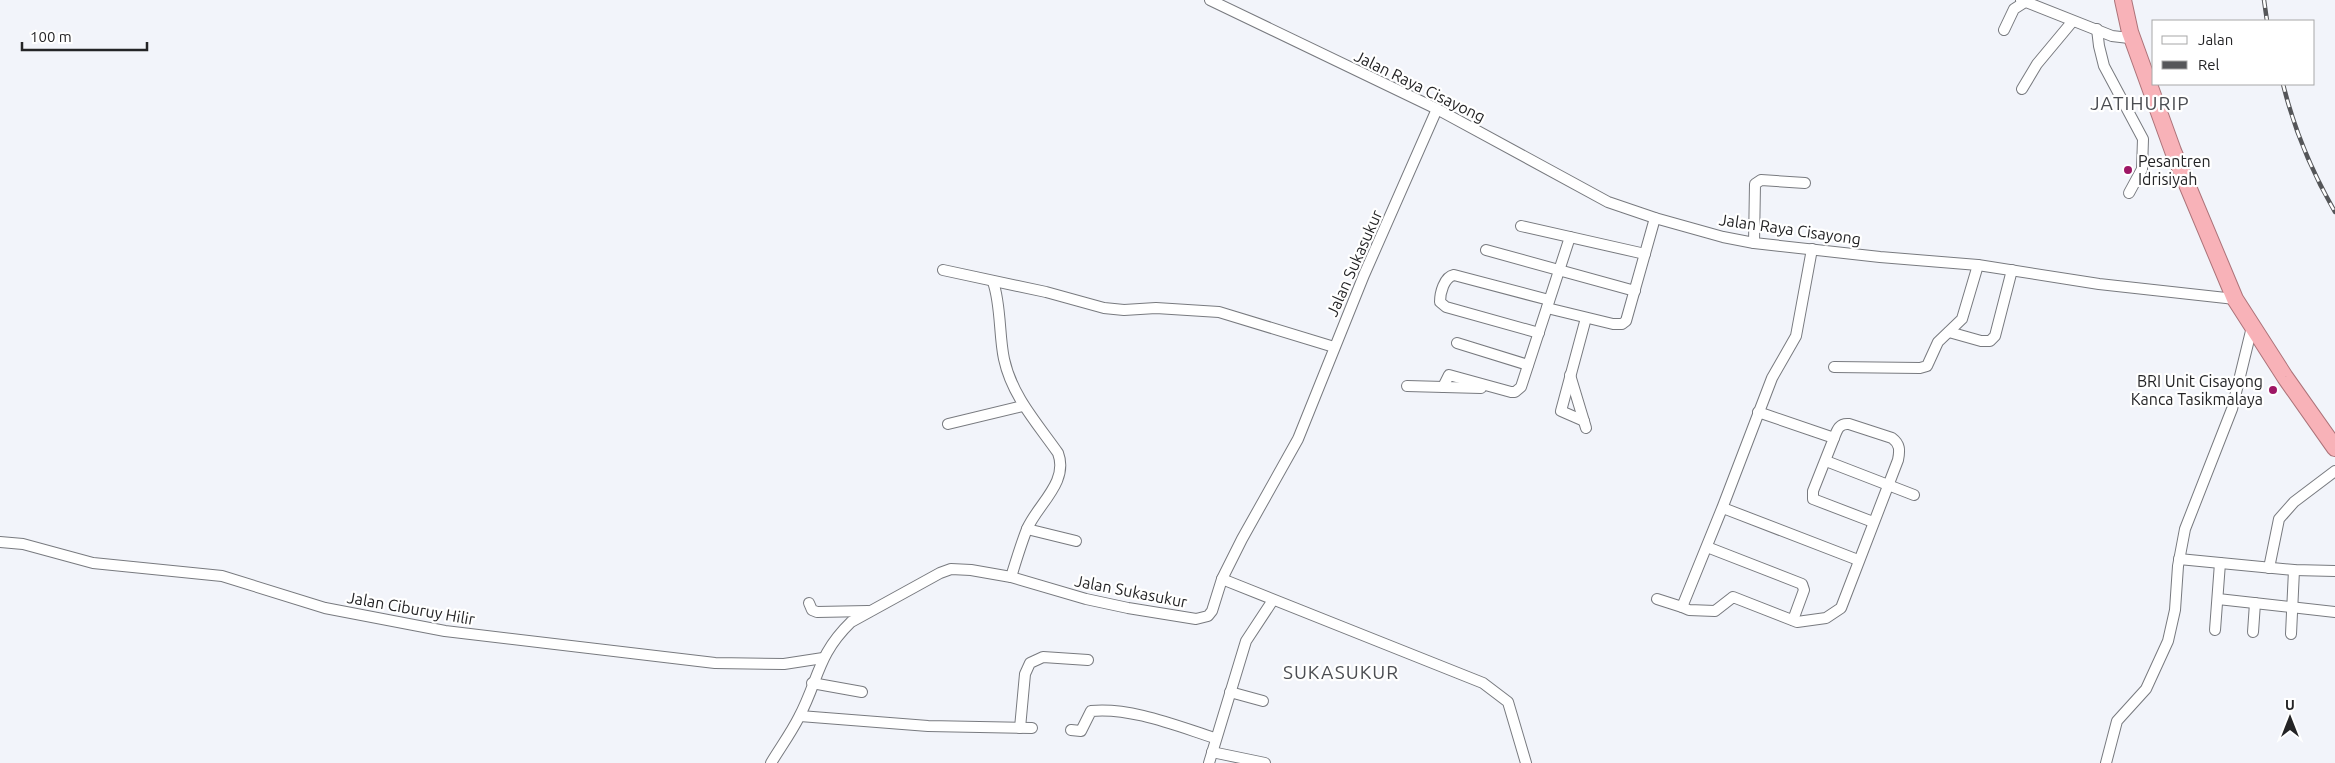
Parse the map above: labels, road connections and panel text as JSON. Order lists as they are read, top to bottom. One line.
{"streets":{"street":["Jalan Raya Cisayong","Jalan Sukasukur","Jalan Ciburuy Hilir"]},"crossings":[["Jalan Raya Cisayong","Jalan Sukasukur"],["Jalan Sukasukur","Jalan Ciburuy Hilir"]],"districts":["JATIHURIP","SUKASUKUR"],"places":["Pesantren Idrisiyah","BRI Unit Cisayong Kanca Tasikmalaya"],"legend":["Jalan","Rel"],"scale_bar":"100 m","north":"top"}
